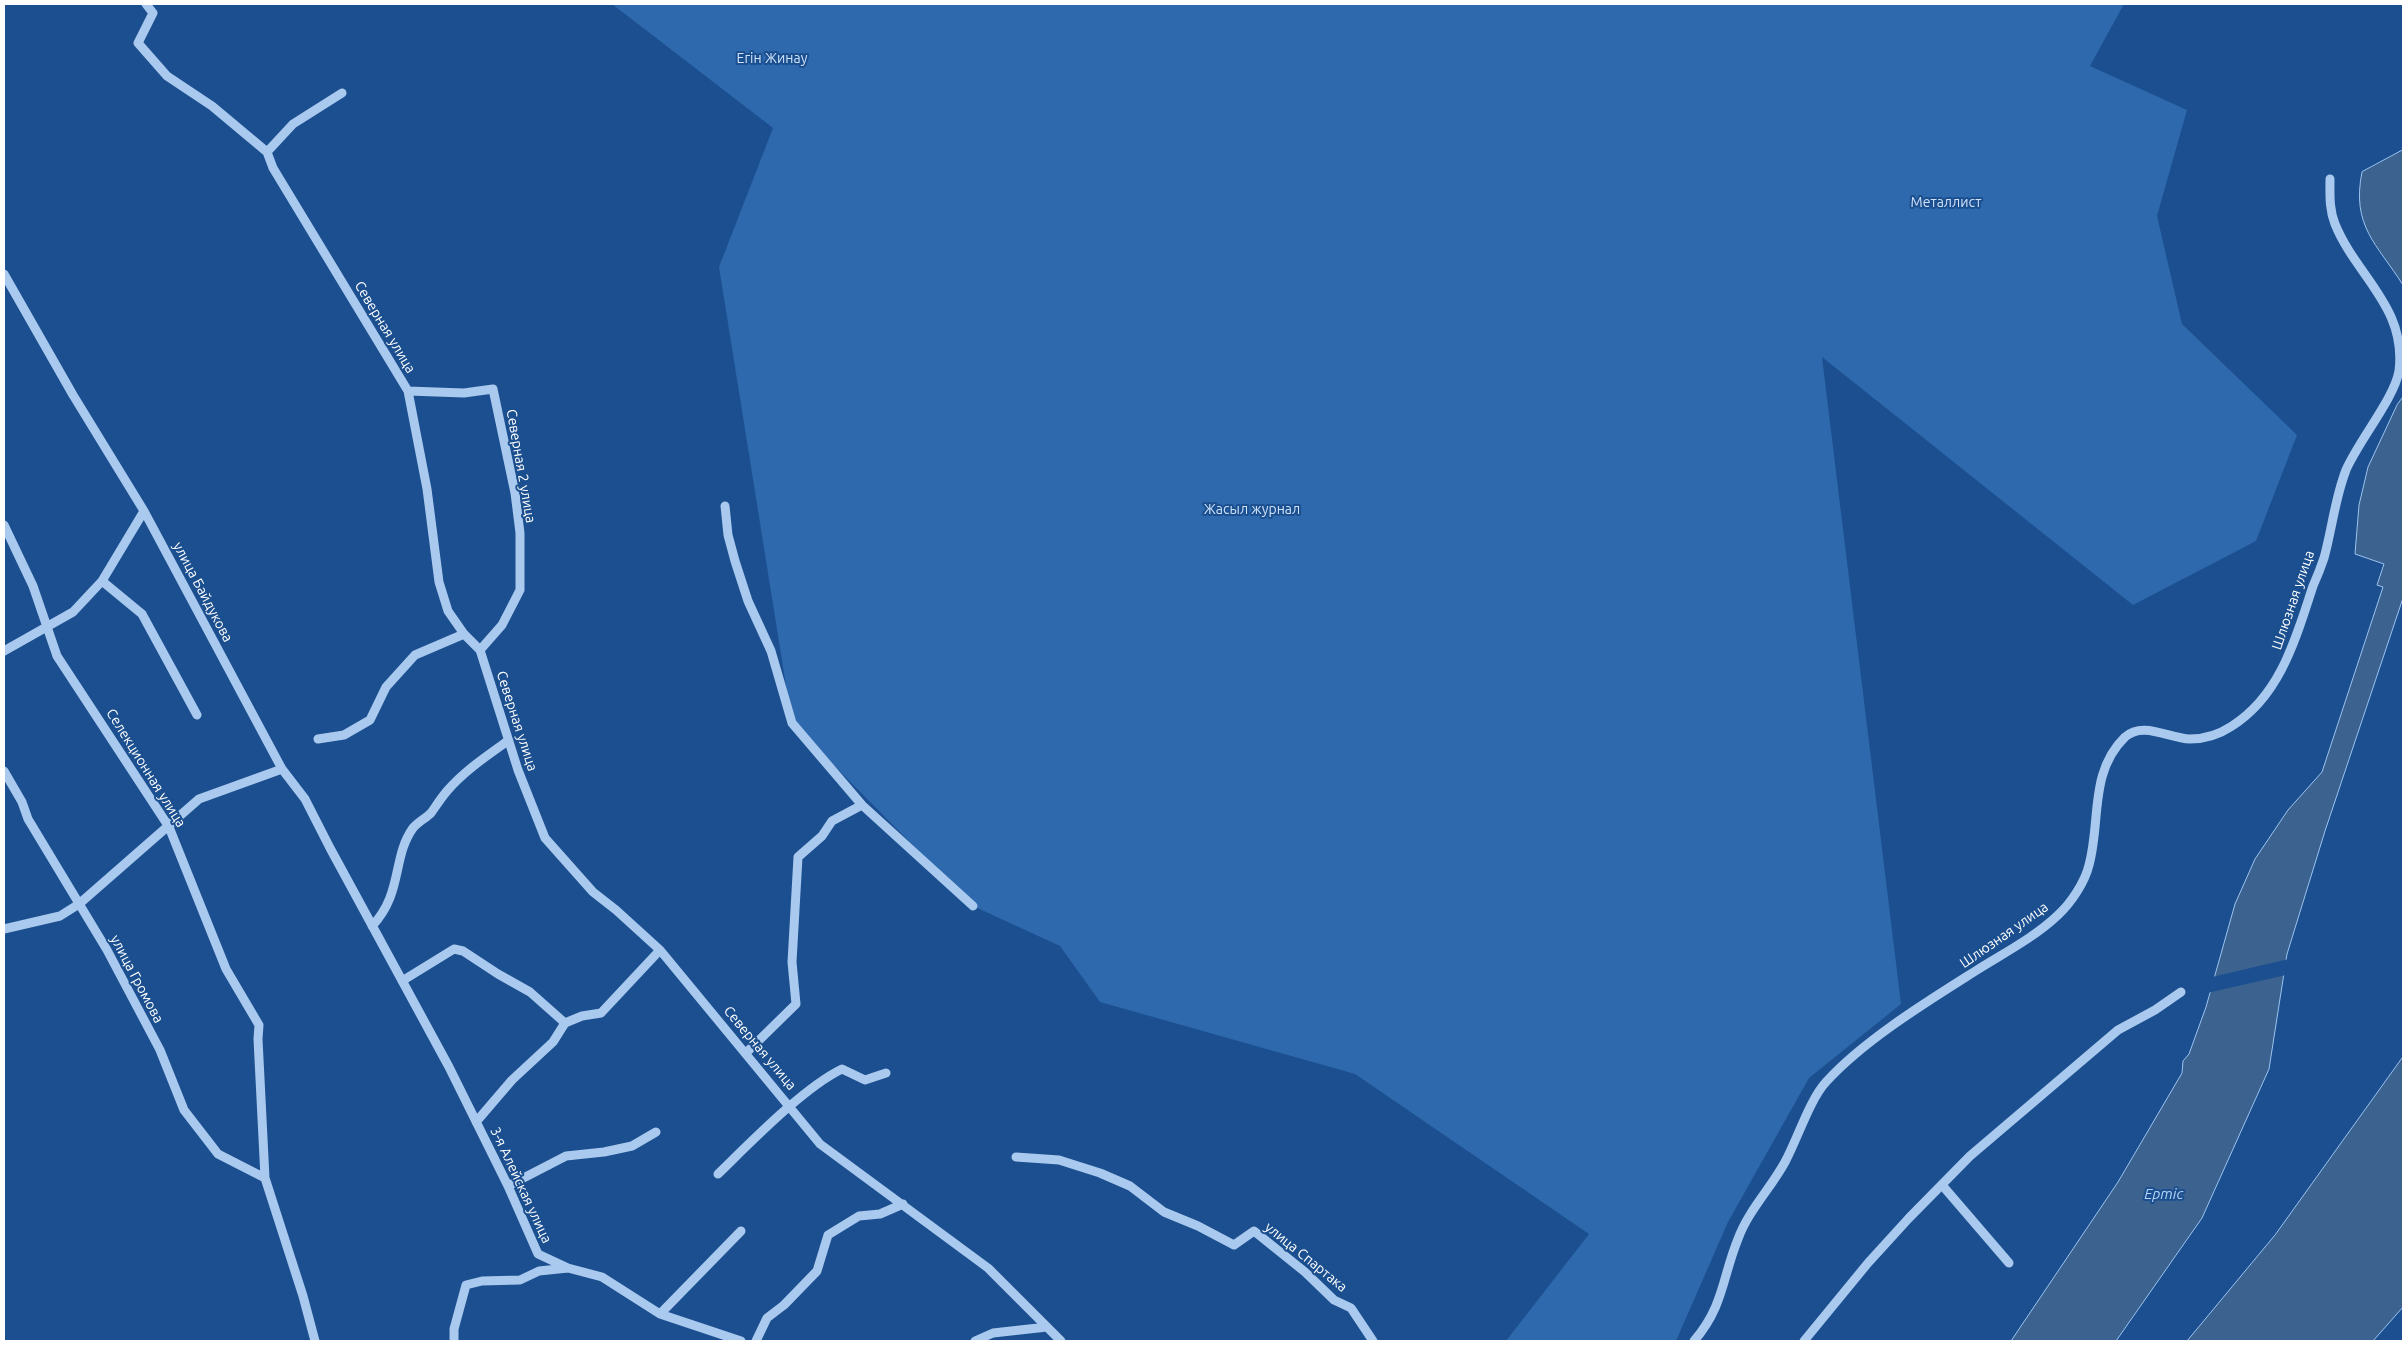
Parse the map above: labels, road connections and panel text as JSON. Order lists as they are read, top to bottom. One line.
{"streets":{"street":["Северная улица","Северная 2 улица","улица Байдукова","Шлюзная улица","Селекционная улица","улица Громова","3-я Алейская улица","улица Спартака"]},"crossings":[["Северная улица","Северная 2 улица"],["улица Байдукова","3-я Алейская улица"],["Селекционная улица","улица Громова"]],"water":["Ертіс"],"parks":["Егін Жинау","Металлист","Жасыл журнал"]}
